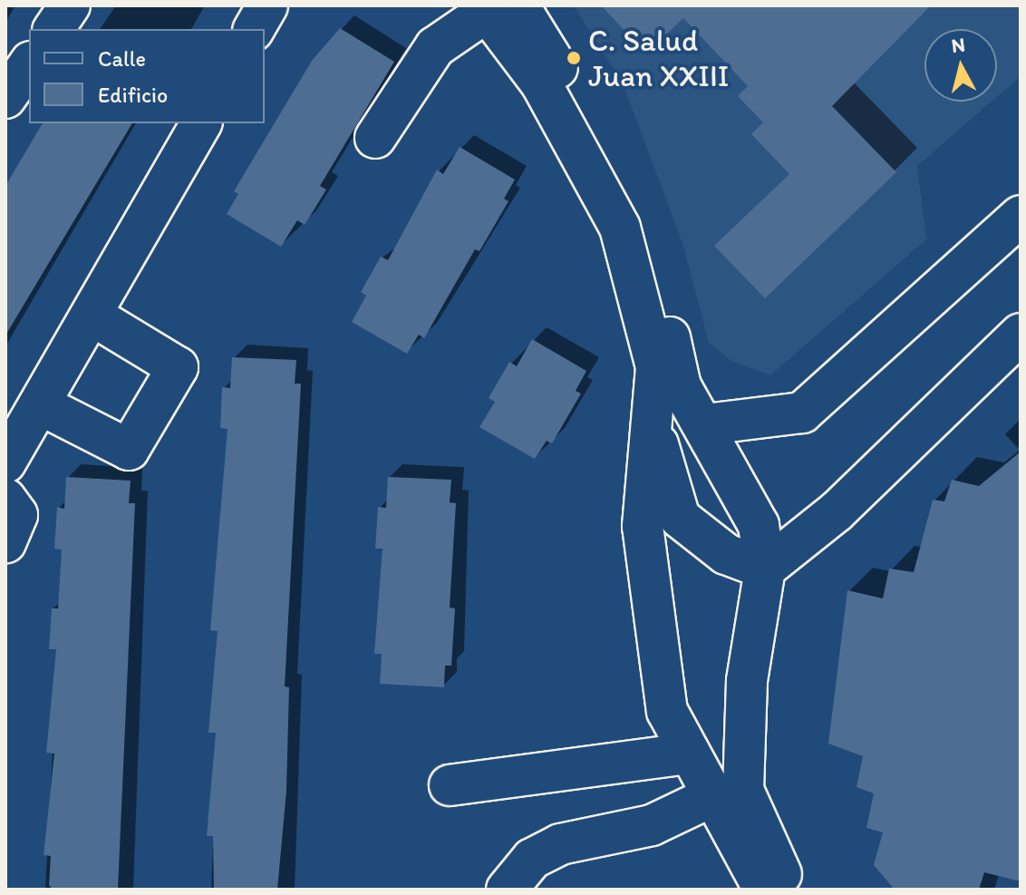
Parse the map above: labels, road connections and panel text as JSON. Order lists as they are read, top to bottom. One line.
{"places":["C. Salud Juan XXIII"],"legend":["Calle","Edificio"],"north":"top"}
